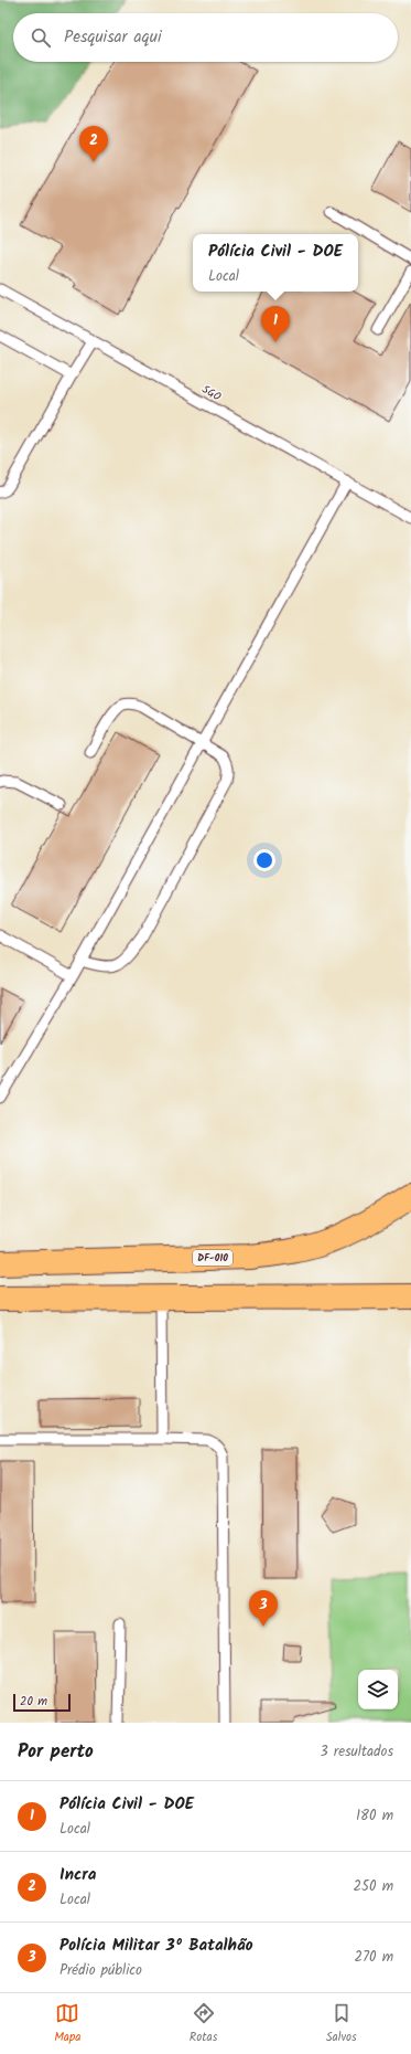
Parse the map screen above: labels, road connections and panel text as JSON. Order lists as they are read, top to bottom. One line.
{"streets":{"main road":["DF-010"],"lane":["SGO"]},"scale_bar":"20 m","page":{"search":"Pesquisar aqui","pins":["2","1","3"],"popup":["Pólícia Civil - DOE","Local"],"scale":"20 m","heading":["Por perto","3 resultados"],"list":[{"mark":"1","name":"Pólícia Civil - DOE","note":"Local","value":"180 m"},{"mark":"2","name":"Incra","note":"Local","value":"250 m"},{"mark":"3","name":"Polícia Militar 3º Batalhão","note":"Prédio público","value":"270 m"}],"nav":["Mapa","Rotas","Salvos"]}}
